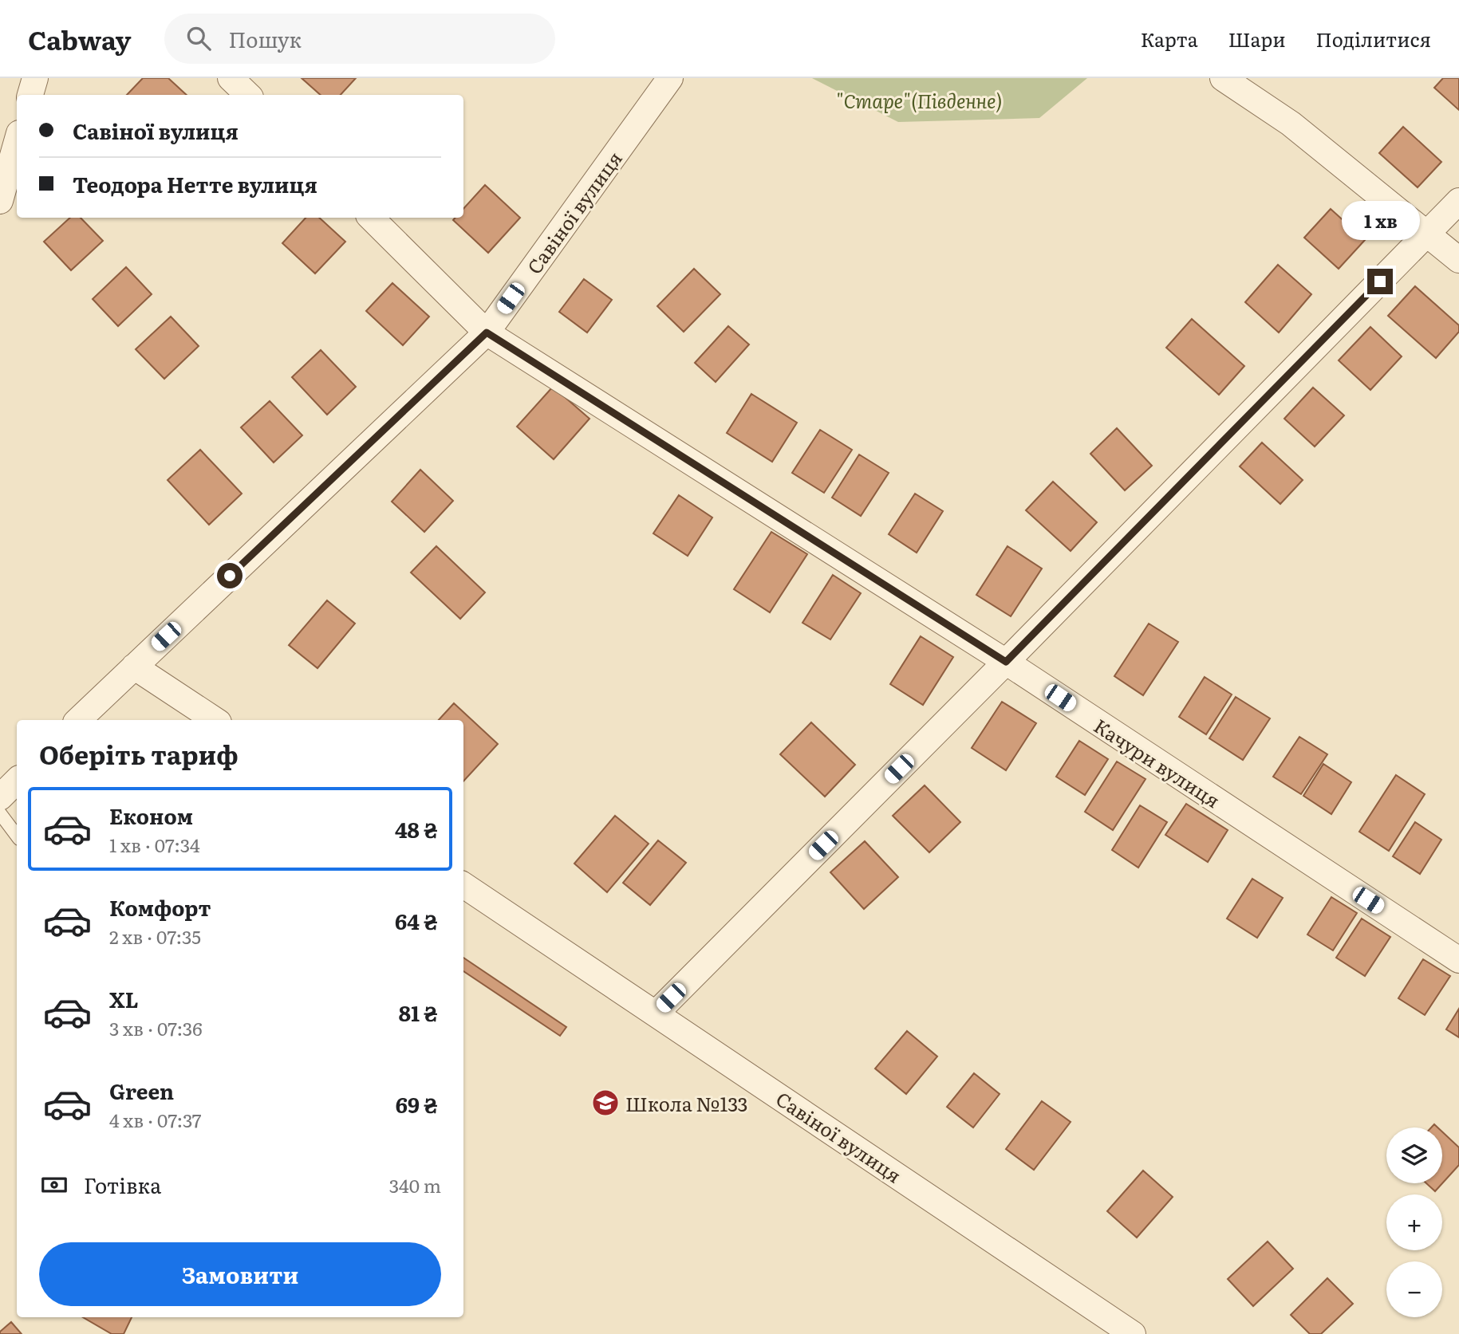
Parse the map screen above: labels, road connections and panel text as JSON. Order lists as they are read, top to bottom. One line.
{"streets":{"street":["Савіної вулиця","Качури вулиця"]},"crossings":[["Савіної вулиця","Качури вулиця"]],"parks":["\"Старе\"(Південне)"],"places":{"school or university":["Школа №133"]},"page":{"header":"Cabway","search":"Пошук","nav":["Карта","Шари","Поділитися"],"banner":["Савіної вулиця","Теодора Нетте вулиця"],"bubble":"1 хв","heading":"Оберіть тариф","list":[{"name":"Економ","note":"1 хв · 07:34","value":"48 ₴"},{"name":"Комфорт","note":"2 хв · 07:35","value":"64 ₴"},{"name":"XL","note":"3 хв · 07:36","value":"81 ₴"},{"name":"Green","note":"4 хв · 07:37","value":"69 ₴"}],"map_buttons":["+","−"],"pay":["Готівка","340 m"],"buttons":"Замовити"}}
